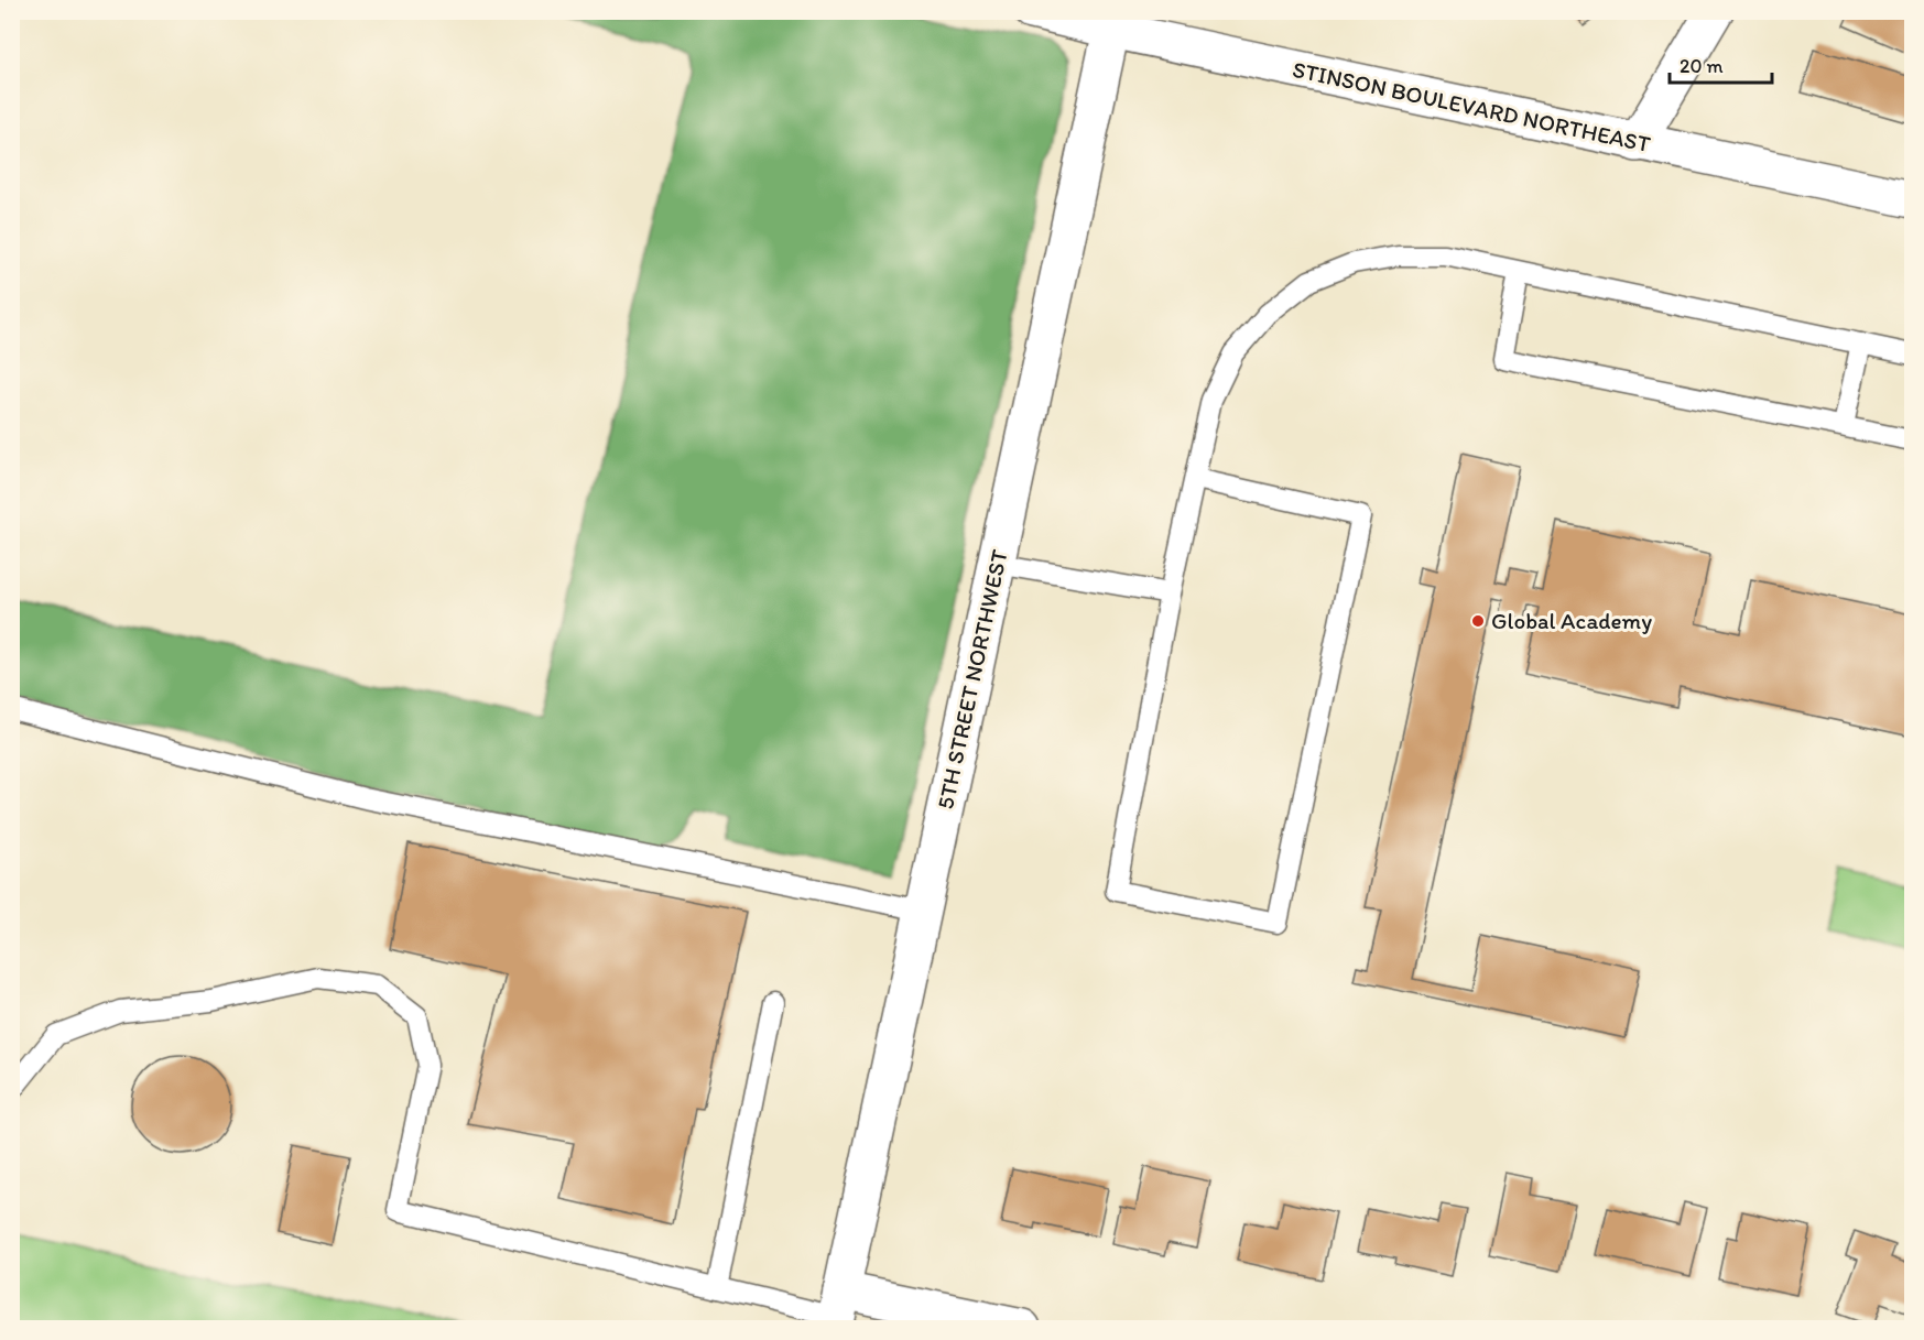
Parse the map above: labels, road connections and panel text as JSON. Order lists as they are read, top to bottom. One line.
{"streets":{"street":["STINSON BOULEVARD NORTHEAST","5TH STREET NORTHWEST"]},"crossings":[["STINSON BOULEVARD NORTHEAST","5TH STREET NORTHWEST"]],"places":["Global Academy"],"scale_bar":"20 m"}
